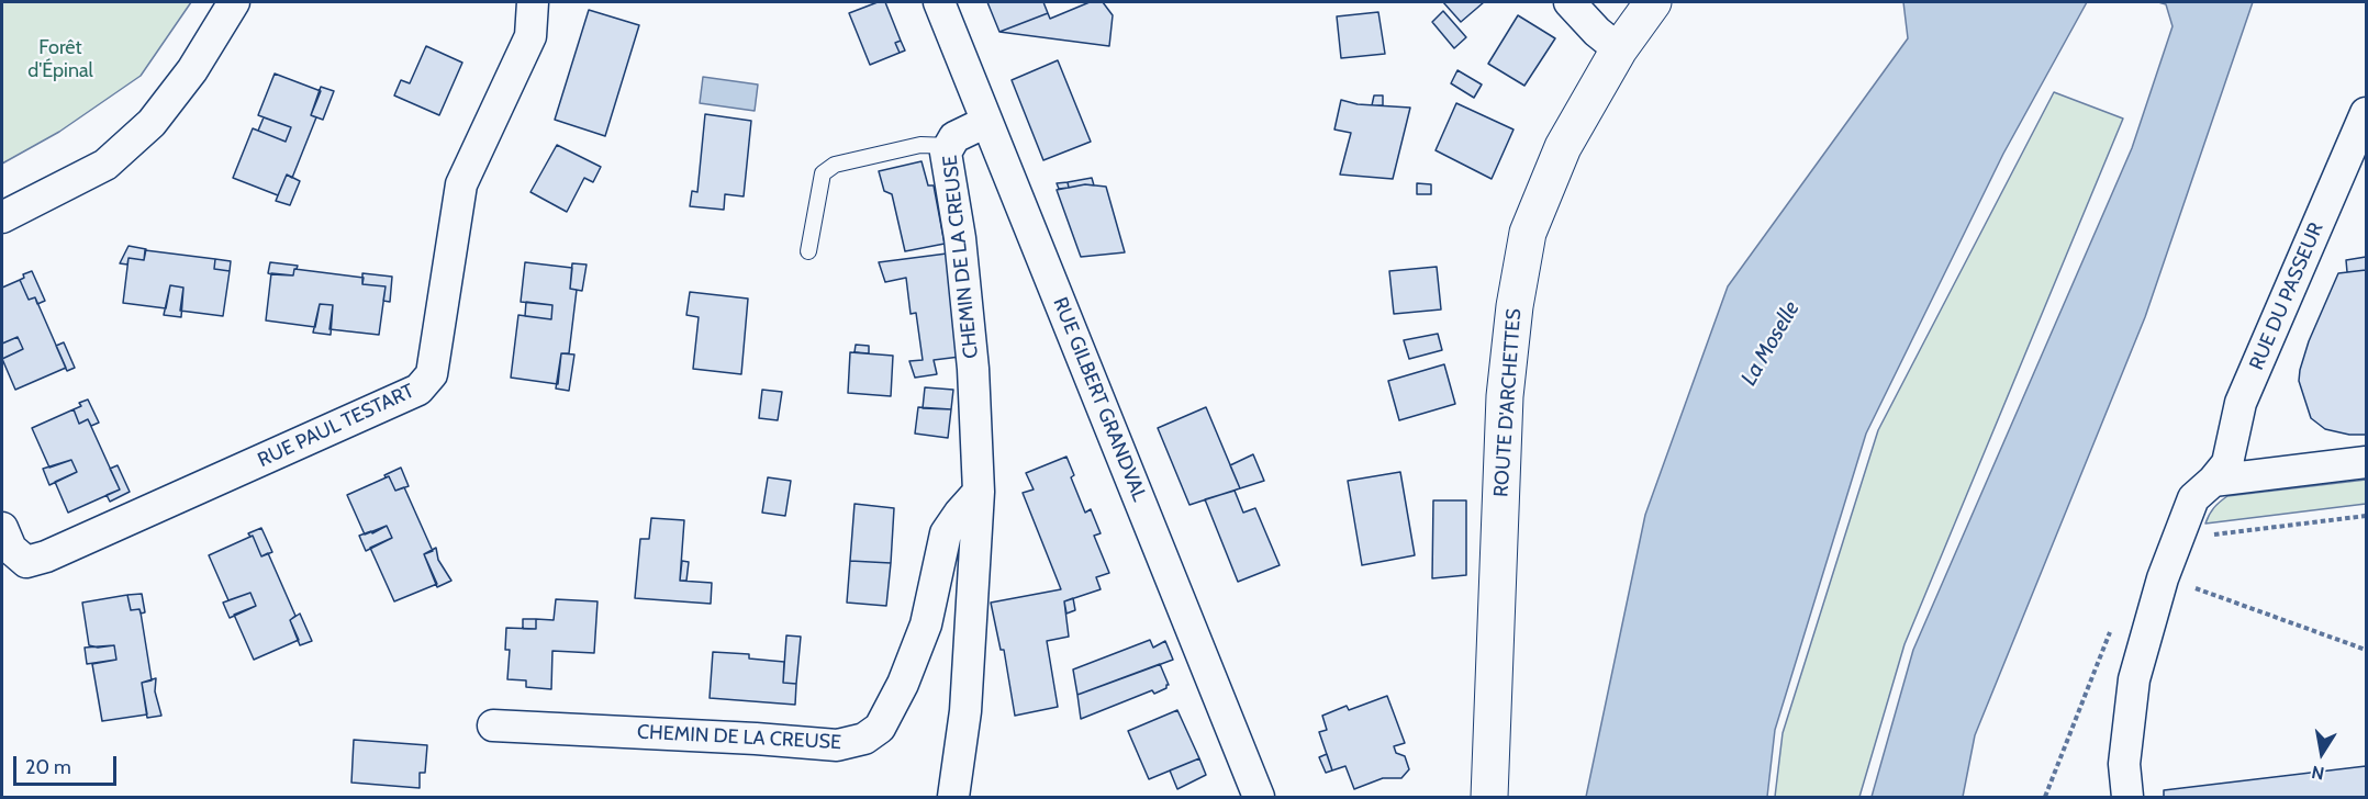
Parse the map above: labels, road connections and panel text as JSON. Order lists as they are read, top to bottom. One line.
{"streets":{"street":["CHEMIN DE LA CREUSE","RUE DU PASSEUR","RUE GILBERT GRANDVAL","ROUTE D'ARCHETTES","RUE PAUL TESTART"]},"crossings":[["CHEMIN DE LA CREUSE","RUE GILBERT GRANDVAL"]],"water":["La Moselle"],"parks":["Forêt d'Épinal"],"scale_bar":"20 m","north":"bottom"}
